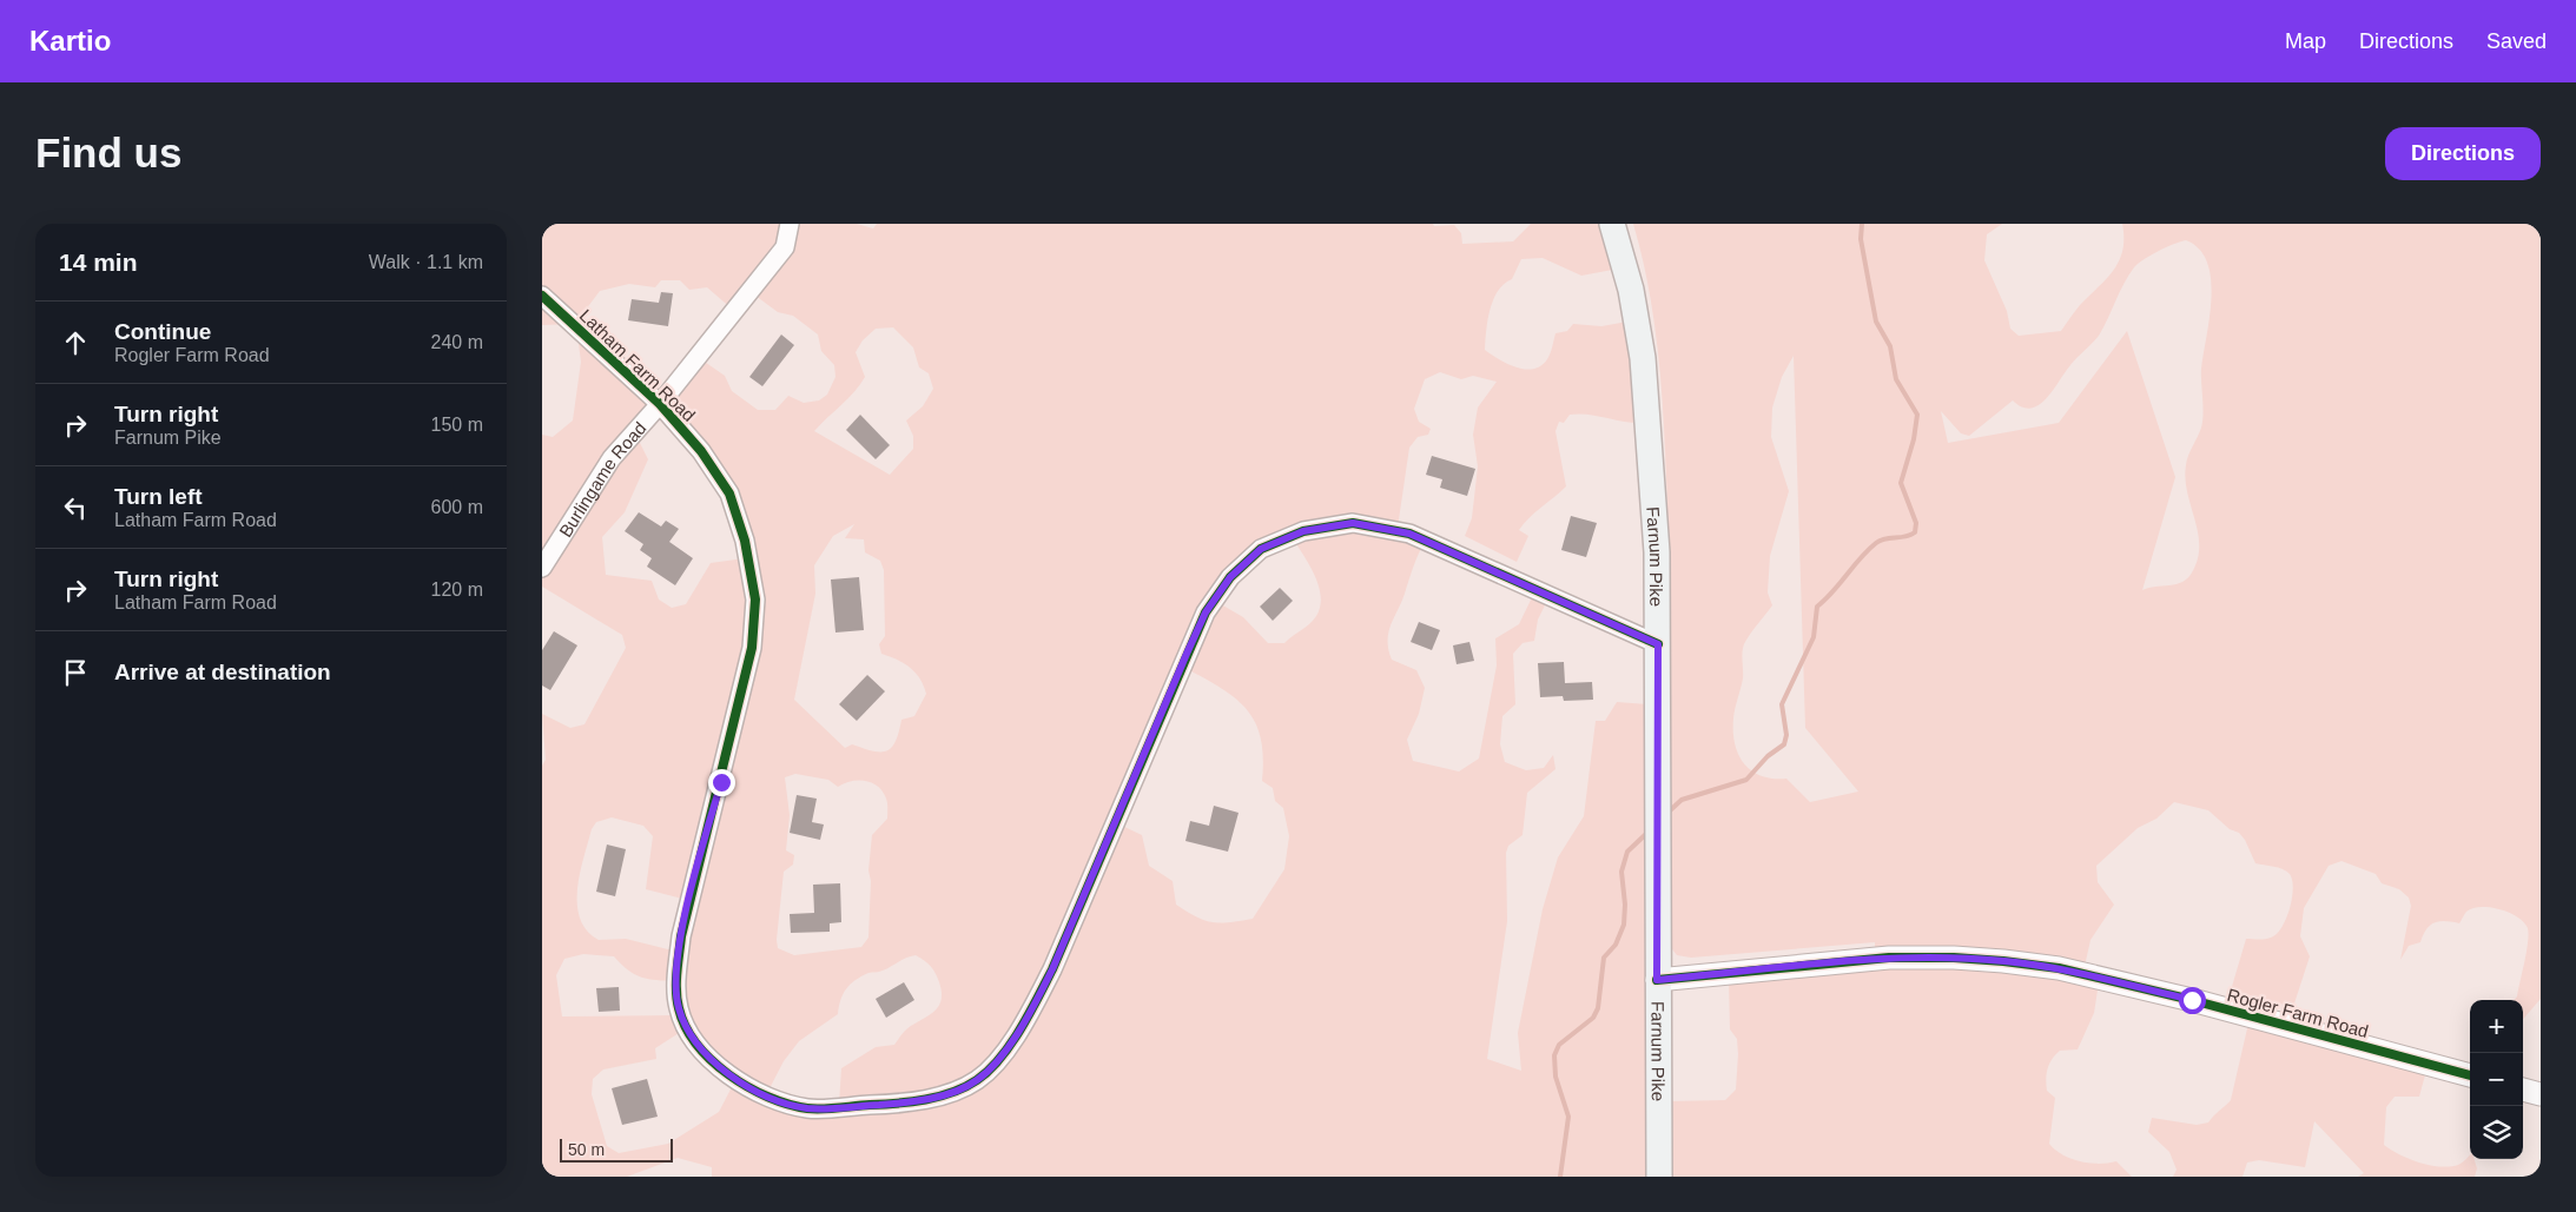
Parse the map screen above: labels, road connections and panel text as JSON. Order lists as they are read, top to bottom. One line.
{"streets":{"main road":["Farnum Pike"],"street":["Latham Farm Road","Burlingame Road","Rogler Farm Road"]},"crossings":[["Latham Farm Road","Burlingame Road"],["Latham Farm Road","Farnum Pike"],["Farnum Pike","Rogler Farm Road"]],"scale_bar":"50 m","page":{"header":"Kartio","nav":["Map","Directions","Saved"],"buttons":"Directions","title":"Find us","heading":["14 min","Walk · 1.1 km"],"list":[["Continue","Rogler Farm Road","240 m"],["Turn right","Farnum Pike","150 m"],["Turn left","Latham Farm Road","600 m"],["Turn right","Latham Farm Road","120 m"],"Arrive at destination"],"map_buttons":["+","−"],"scale":"50 m"}}
